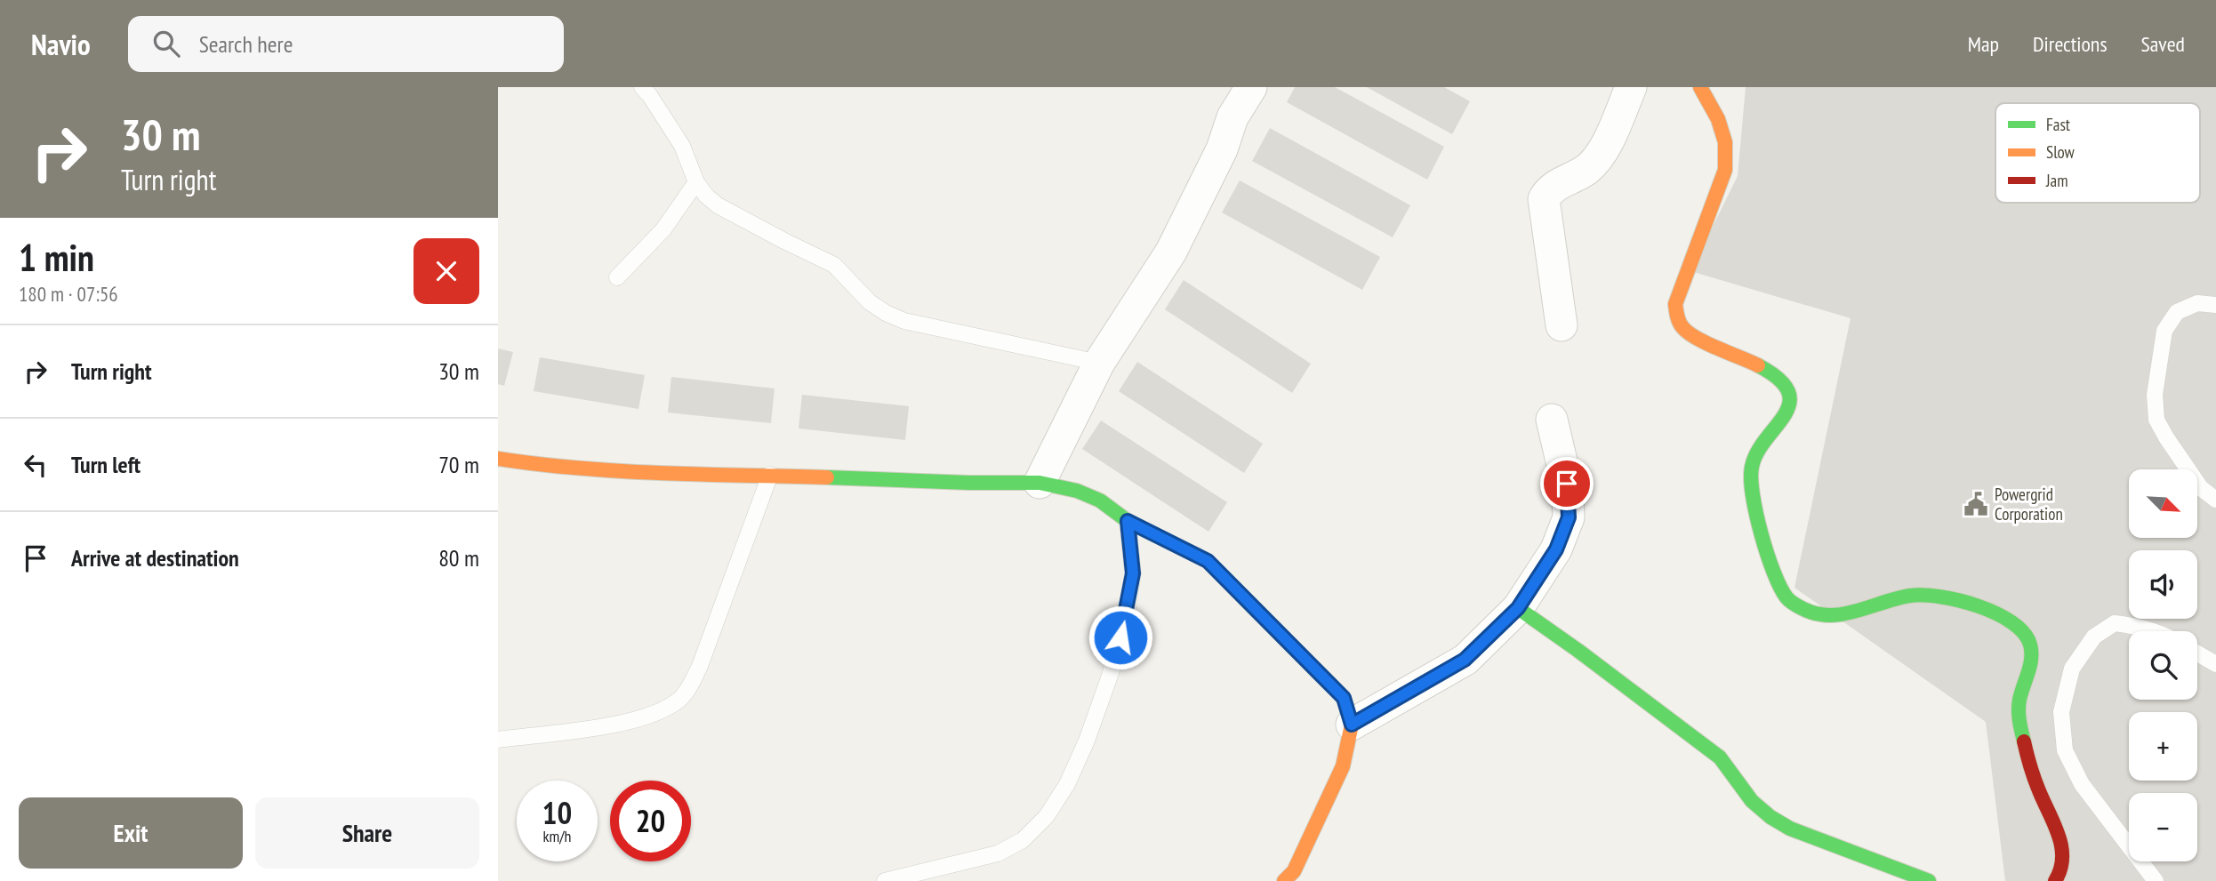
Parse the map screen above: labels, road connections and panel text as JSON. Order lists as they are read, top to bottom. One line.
{"places":{"public building":["Powergrid Corporation"]},"legend":["Fast","Slow","Jam"],"north":"bottom right","page":{"header":"Navio","search":"Search here","nav":["Map","Directions","Saved"],"turn":["30 m","Turn right"],"heading":["1 min","180 m · 07:56"],"list":[{"name":"Turn right","value":"30 m"},{"name":"Turn left","value":"70 m"},{"name":"Arrive at destination","value":"80 m"}],"map_buttons":["+","−"],"speed":"10 km/h","limit":"20","buttons":["Exit","Share"]}}
